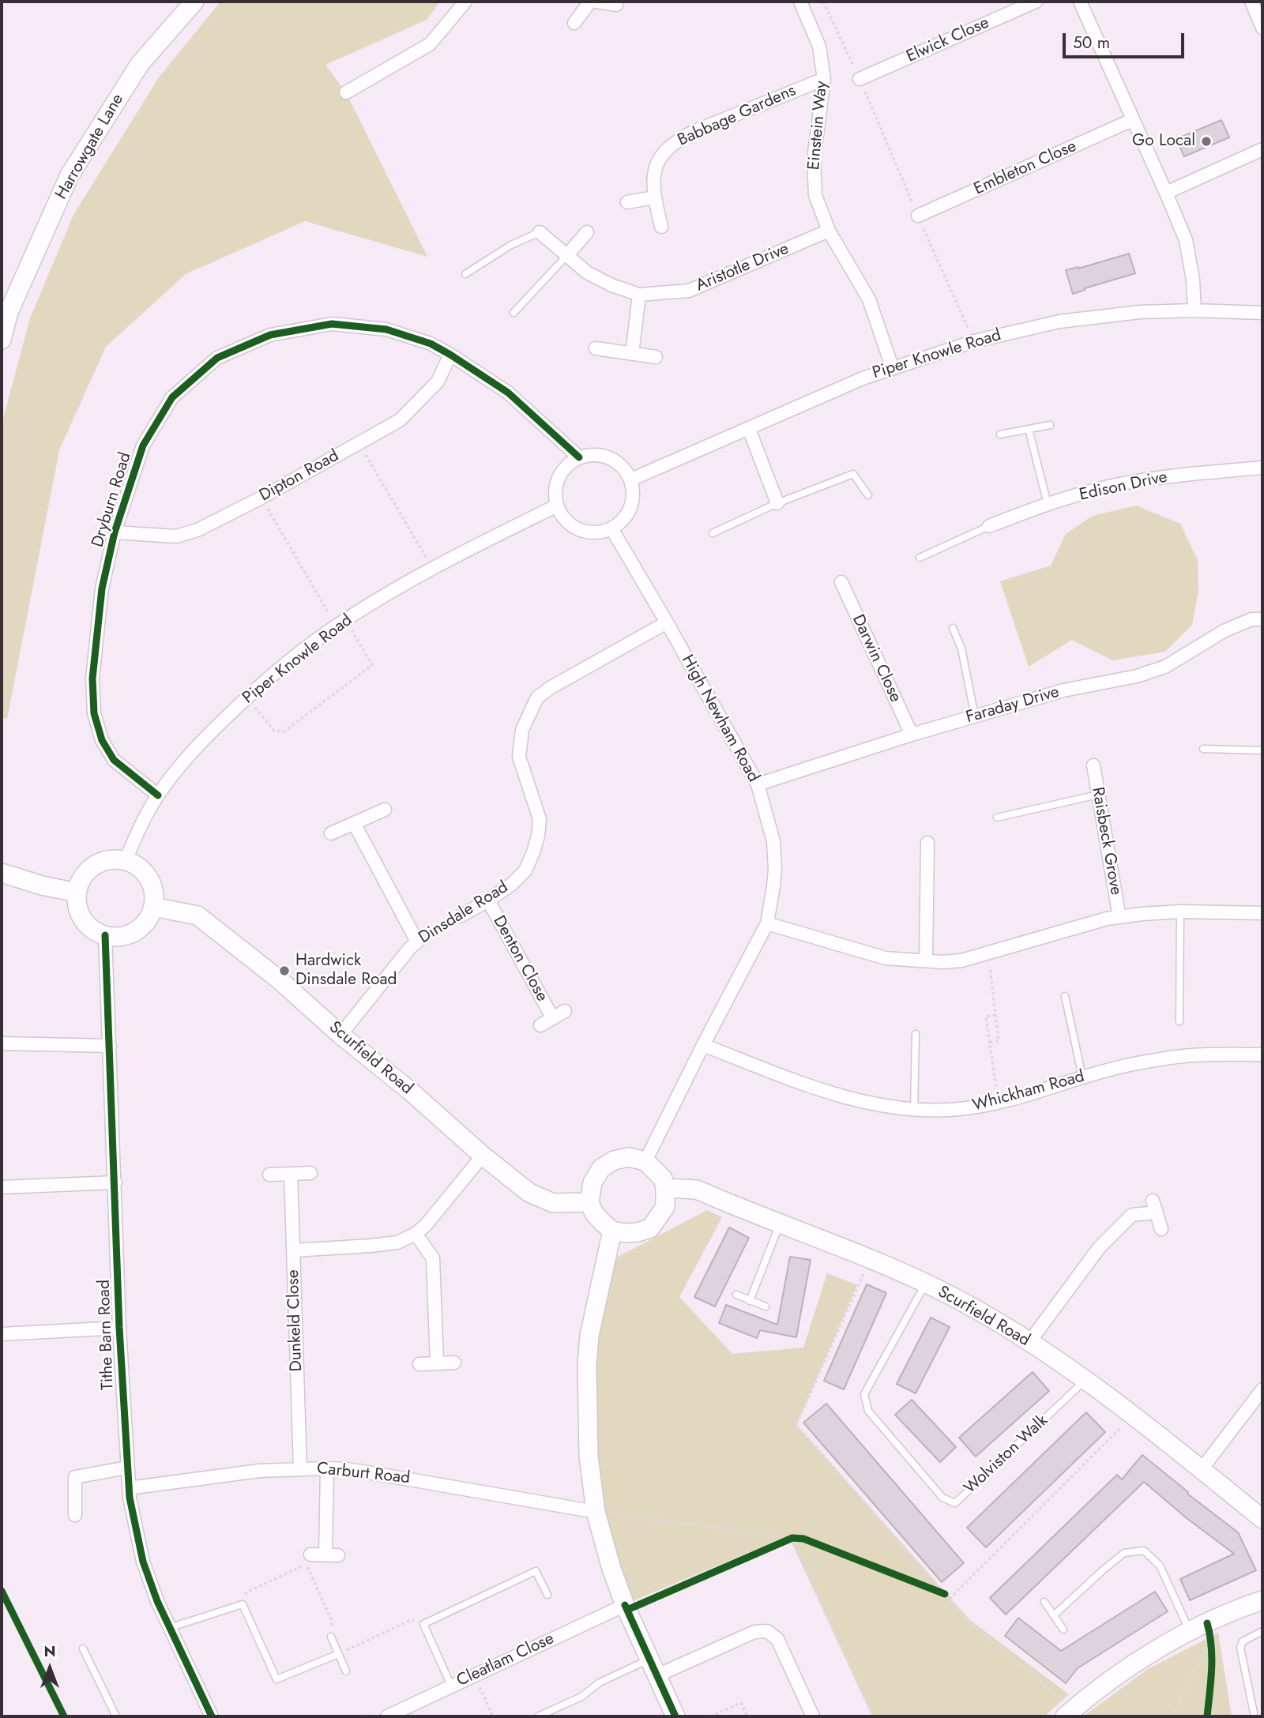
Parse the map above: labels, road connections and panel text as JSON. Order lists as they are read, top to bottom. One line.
{"streets":{"street":["Elwick Close","Babbage Gardens","Einstein Way","Harrowgate Lane","Embleton Close","Aristotle Drive","Piper Knowle Road","Dipton Road","Edison Drive","Dryburn Road","Darwin Close","Faraday Drive","High Newham Road","Raisbeck Grove","Dinsdale Road","Denton Close","Scurfield Road","Whickham Road","Dunkeld Close","Tithe Barn Road","Carburt Road","Cleatlam Close"],"lane":["Wolviston Walk"]},"crossings":[["Babbage Gardens","Einstein Way"],["Einstein Way","Aristotle Drive"],["Einstein Way","Piper Knowle Road"],["Piper Knowle Road","Dryburn Road"],["Piper Knowle Road","High Newham Road"],["Piper Knowle Road","Scurfield Road"],["Piper Knowle Road","Tithe Barn Road"],["Dipton Road","Dryburn Road"],["Dryburn Road","High Newham Road"],["Darwin Close","Faraday Drive"],["Faraday Drive","High Newham Road"],["High Newham Road","Dinsdale Road"],["High Newham Road","Scurfield Road"],["High Newham Road","Whickham Road"],["Dinsdale Road","Denton Close"],["Dinsdale Road","Scurfield Road"],["Scurfield Road","Tithe Barn Road"],["Scurfield Road","Wolviston Walk"],["Dunkeld Close","Carburt Road"],["Tithe Barn Road","Carburt Road"]],"places":["Go Local","Hardwick Dinsdale Road"],"scale_bar":"50 m","north":"top"}
